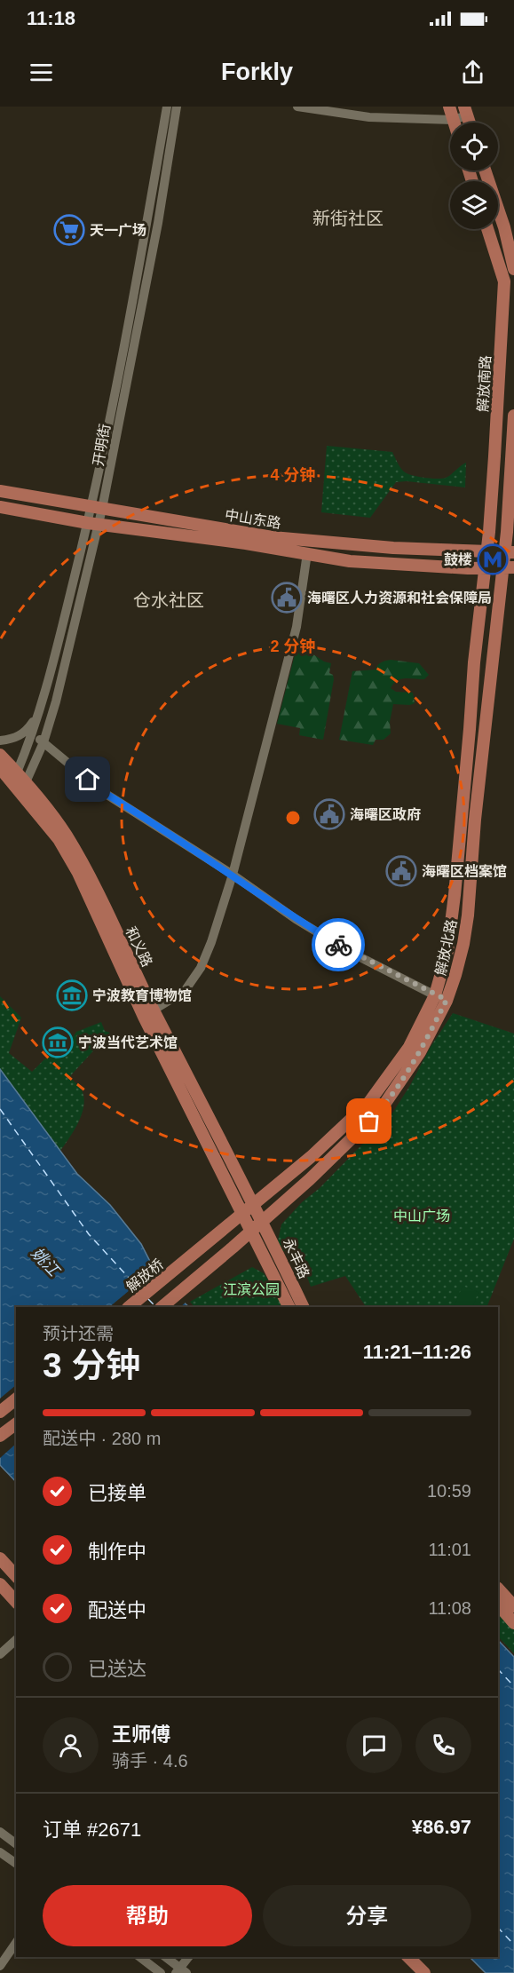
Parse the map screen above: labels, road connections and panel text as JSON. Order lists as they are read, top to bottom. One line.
{"streets":{"main road":["解放南路","中山东路","和义路","解放北路","永丰路","解放桥"],"street":["开明街"]},"crossings":[["解放南路","中山东路"],["解放南路","解放北路"],["开明街","中山东路"],["开明街","和义路"],["中山东路","解放北路"],["和义路","解放北路"],["和义路","永丰路"],["解放北路","永丰路"],["解放北路","解放桥"]],"districts":["新街社区","仓水社区"],"water":["姚江"],"parks":["中山广场","江滨公园"],"places":{"supermarket":["天一广场"],"metro station":["鼓楼"],"public building":["海曙区人力资源和社会保障局","海曙区政府","海曙区档案馆"],"museum":["宁波教育博物馆","宁波当代艺术馆"]},"page":{"status":"11:18","header":"Forkly","heading":["3 分钟","预计还需","11:21–11:26"],"panel":["王师傅","骑手 · 4.6","订单 #2671","¥86.97"],"bar":"配送中 · 280 m","list":[["已接单","10:59"],["制作中","11:01"],["配送中","11:08"],"已送达"],"buttons":["帮助","分享"]},"rings":["4 分钟","2 分钟"]}
